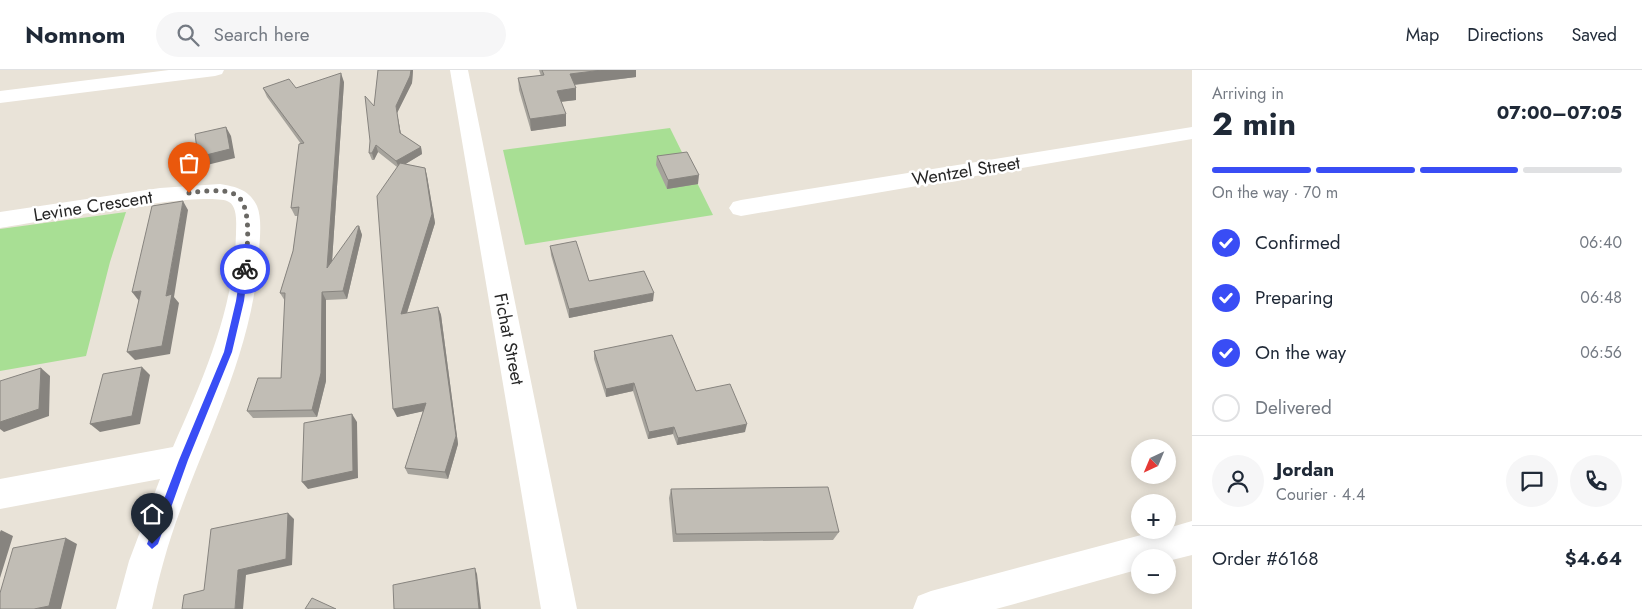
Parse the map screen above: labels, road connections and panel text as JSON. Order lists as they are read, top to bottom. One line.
{"streets":{"street":["Wentzel Street","Levine Crescent","Fichat Street"]},"north":"bottom left","page":{"header":"Nomnom","search":"Search here","nav":["Map","Directions","Saved"],"heading":["2 min","Arriving in","07:00–07:05"],"panel":["Jordan","Courier · 4.4","Order #6168","$4.64"],"bar":"On the way · 70 m","list":[["Confirmed","06:40"],["Preparing","06:48"],["On the way","06:56"],"Delivered"],"map_buttons":["+","−"]}}
